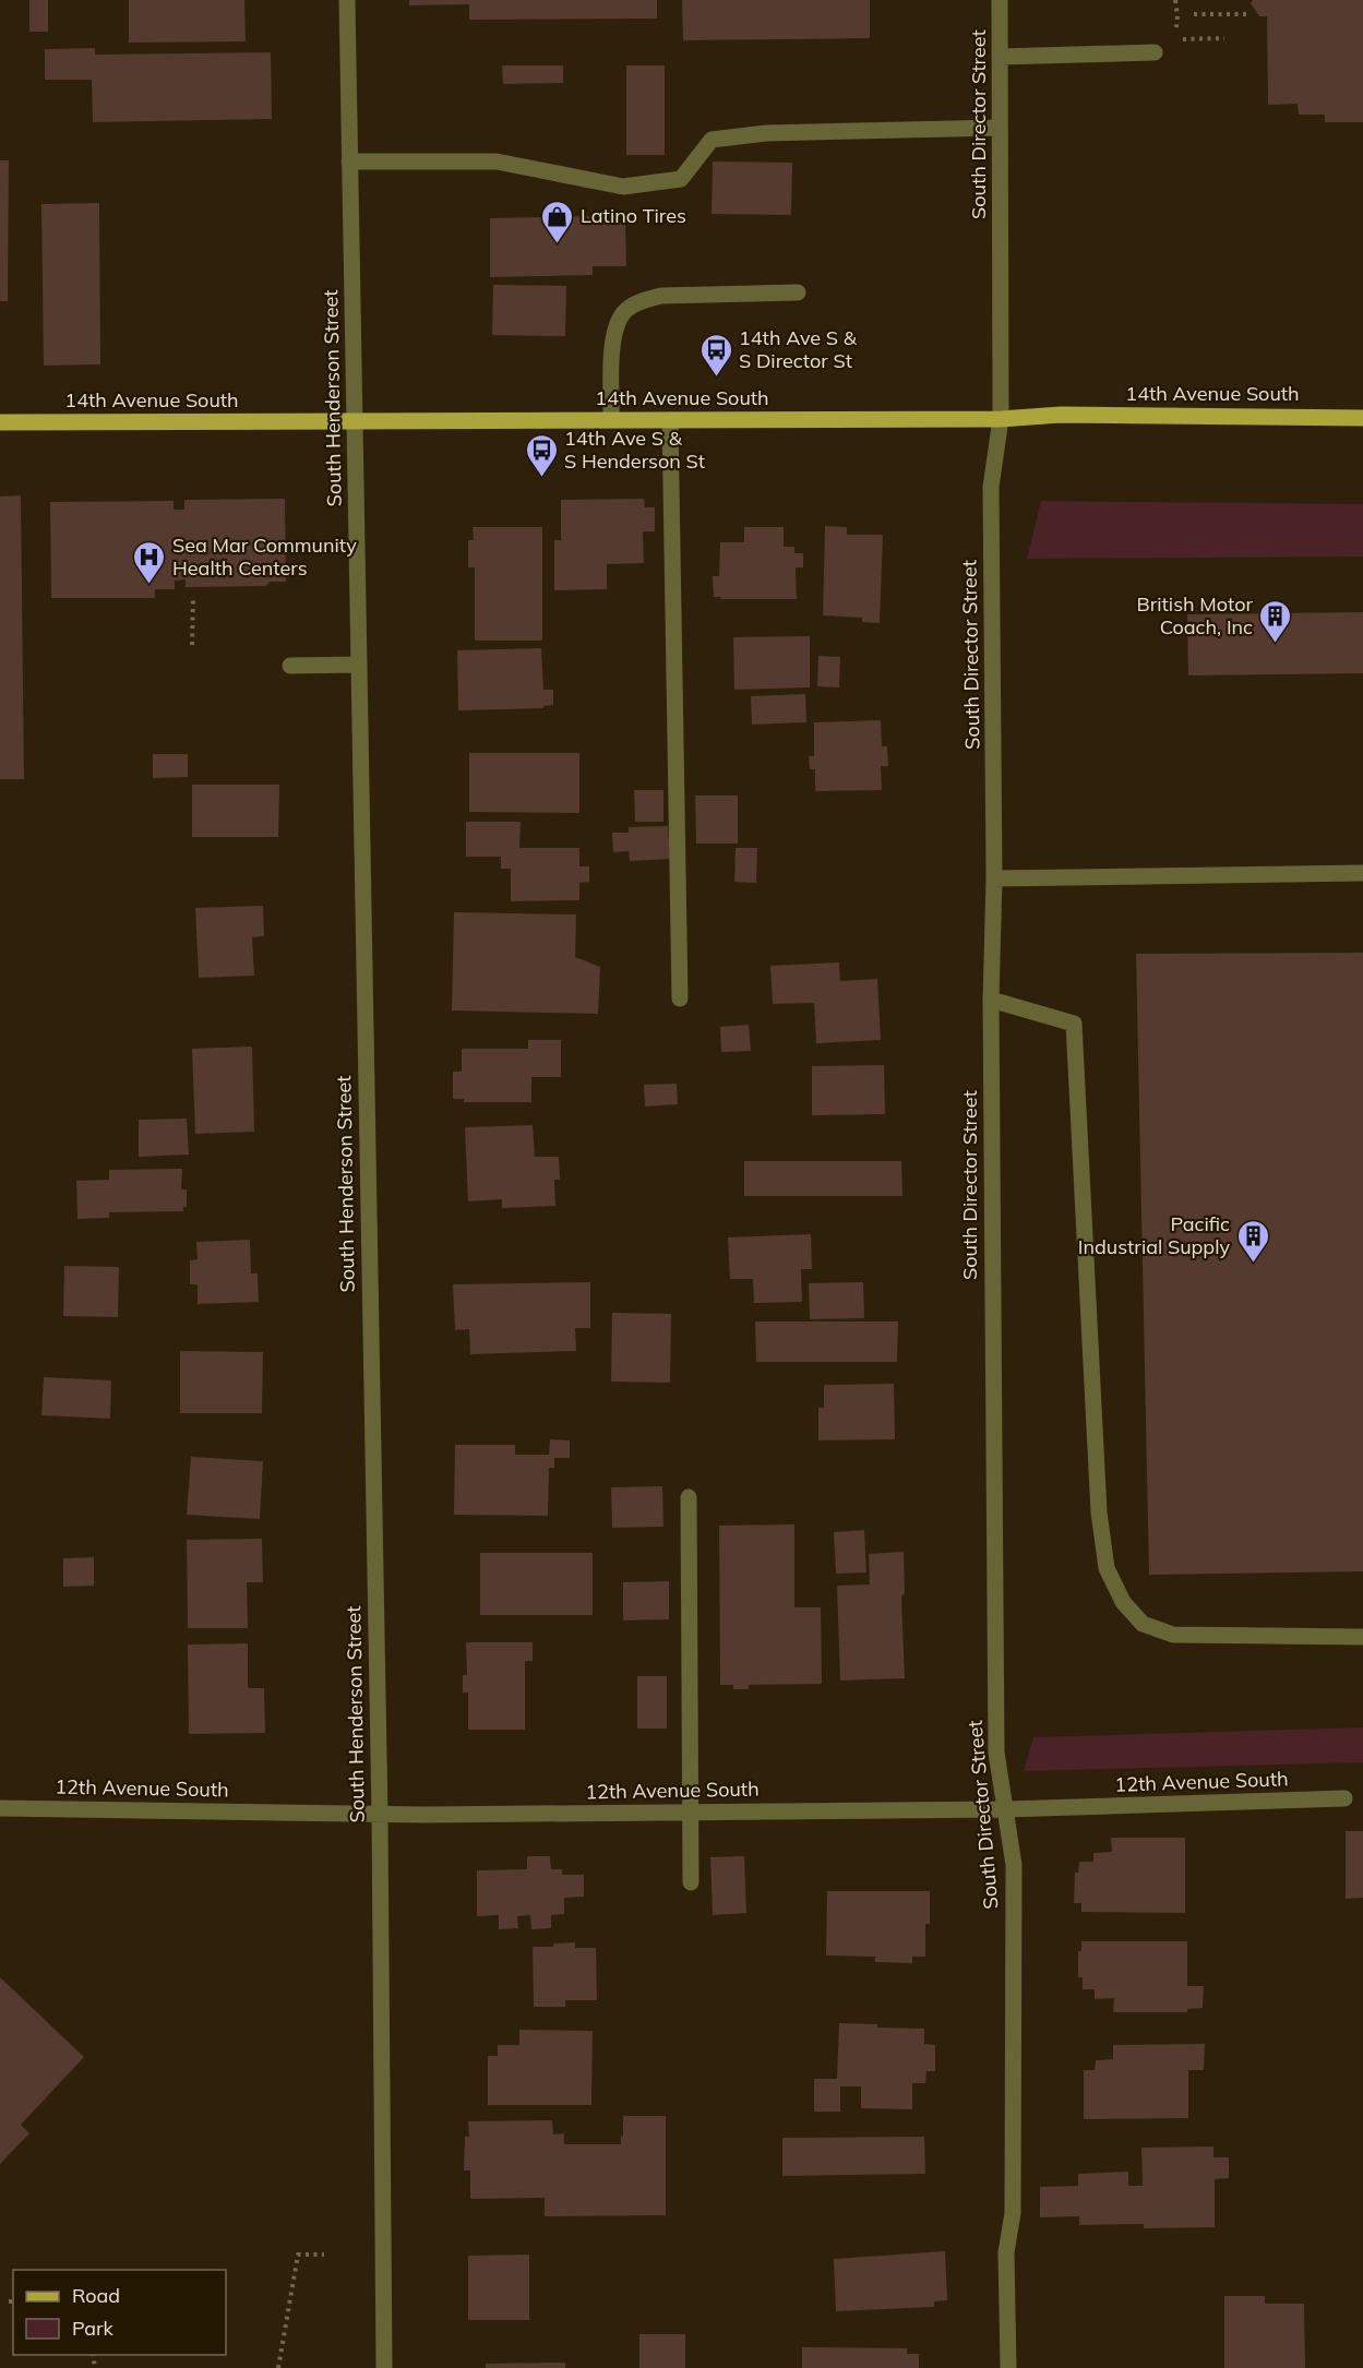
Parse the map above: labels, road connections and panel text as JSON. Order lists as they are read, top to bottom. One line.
{"streets":{"main road":["14th Avenue South"],"street":["South Director Street","South Henderson Street","12th Avenue South"]},"crossings":[["South Director Street","14th Avenue South"],["South Director Street","12th Avenue South"],["14th Avenue South","South Henderson Street"],["South Henderson Street","12th Avenue South"]],"places":{"shop":["Latino Tires"],"bus stop":["14th Ave S & S Director St","14th Ave S & S Henderson St"],"hospital":["Sea Mar Community Health Centers"],"building":["British Motor Coach, Inc","Pacific Industrial Supply"]},"legend":["Road","Park"]}
